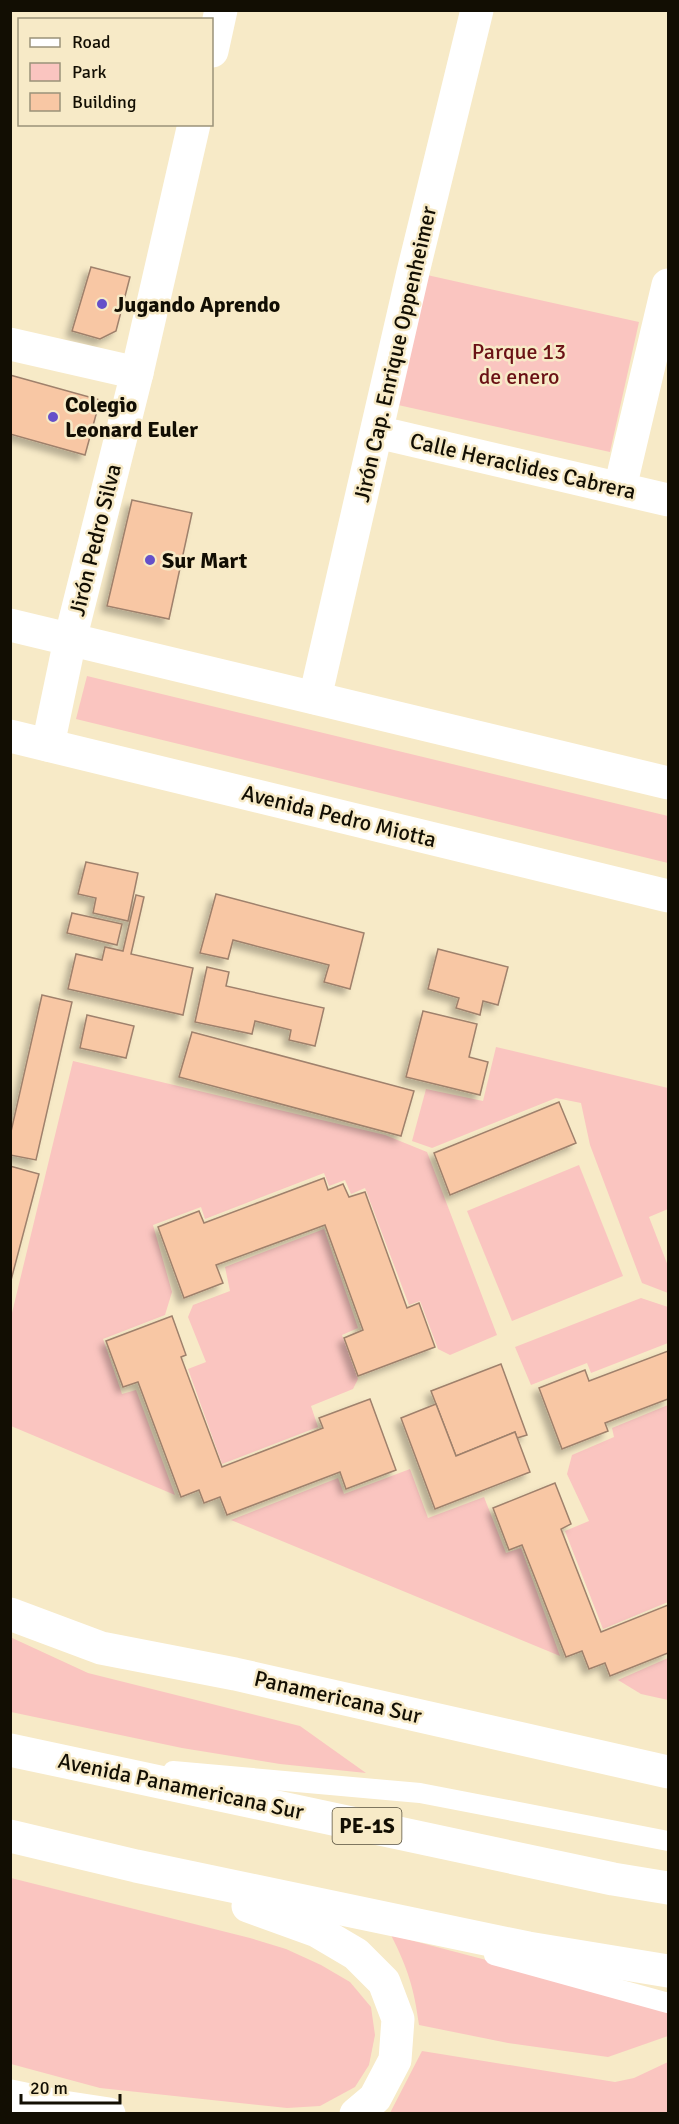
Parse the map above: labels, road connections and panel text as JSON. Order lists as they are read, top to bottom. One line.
{"streets":{"main road":["Jirón Cap. Enrique Oppenheimer","Calle Heraclides Cabrera","Jirón Pedro Silva","Avenida Pedro Miotta","Panamericana Sur","Avenida Panamericana Sur","PE-1S"]},"crossings":[["Jirón Cap. Enrique Oppenheimer","Calle Heraclides Cabrera"],["Jirón Pedro Silva","Avenida Pedro Miotta"]],"parks":["Parque 13 de enero"],"places":["Jugando Aprendo","Colegio Leonard Euler","Sur Mart"],"legend":["Road","Park","Building"],"scale_bar":"20 m"}
